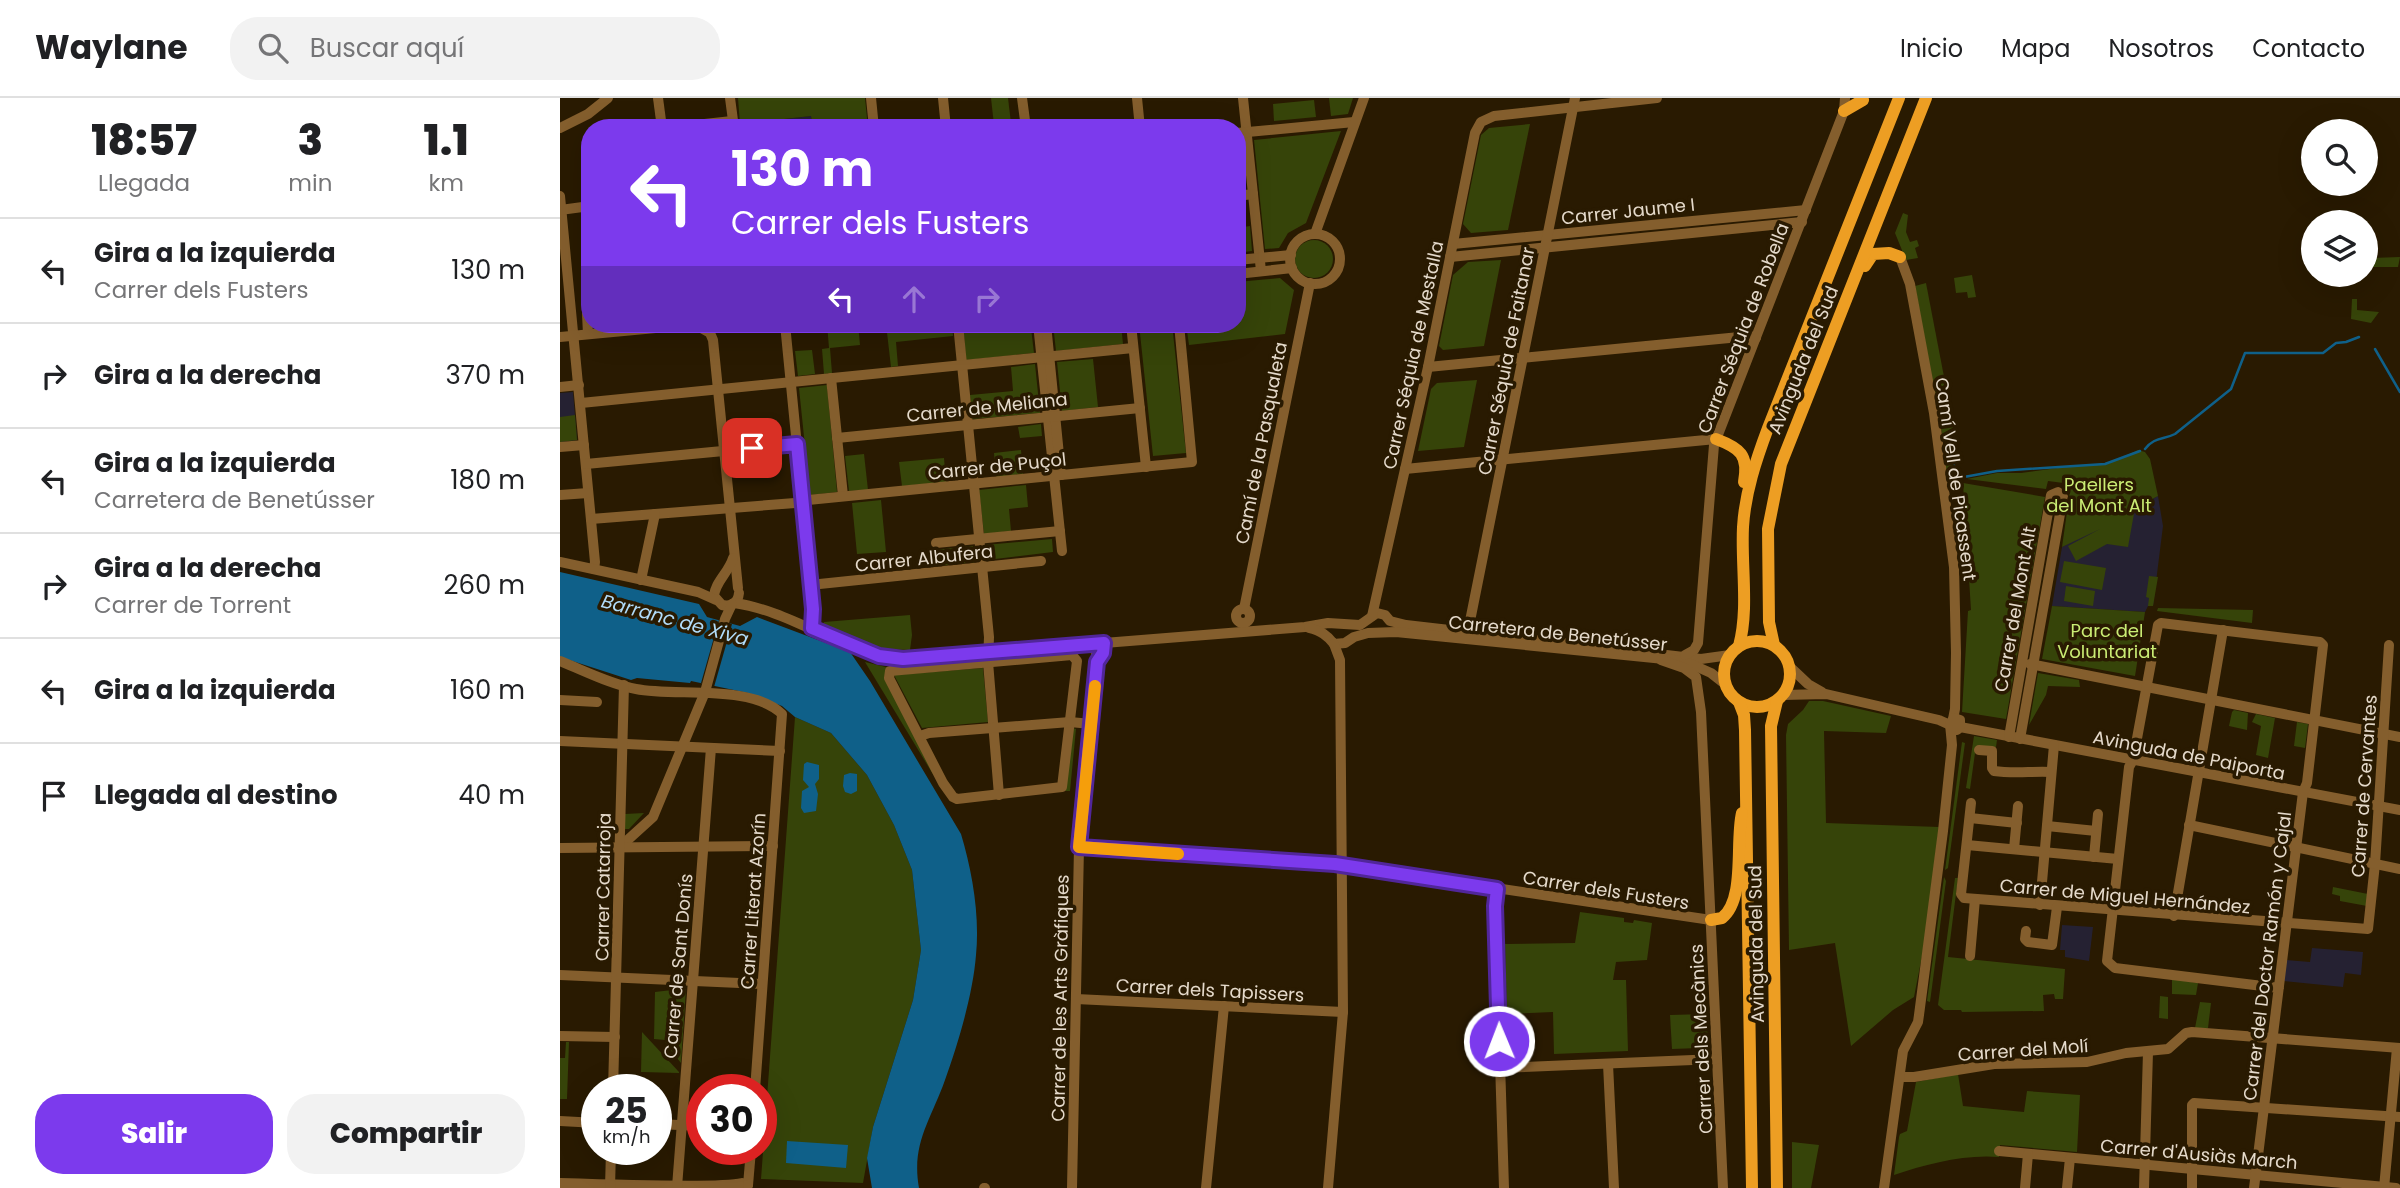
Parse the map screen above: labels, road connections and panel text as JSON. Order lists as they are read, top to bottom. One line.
{"streets":{"main road":["Avinguda del Sud"],"street":["Carrer Jaume I","Carrer Séquia de Robella","Carrer Séquia de Mestalla","Carrer Séquia de Faitanar","Carrer de Meliana","Camí de la Pasqualeta","Carrer de Puçol","Camí Vell de Picassent","Carrer Albufera","Carrer del Mont Alt","Carretera de Benetússer","Avinguda de Paiporta","Carrer de Cervantes","Carrer Catarroja","Carrer dels Fusters","Carrer de Miguel Hernández","Carrer Literat Azorín","Carrer del Doctor Ramón y Cajal","Carrer de Sant Donís","Carrer dels Tapissers","Carrer de les Arts Gràfiques","Carrer dels Mecànics","Carrer del Molí","Carrer d'Ausiàs March"]},"crossings":[["Carrer Jaume I","Carrer Séquia de Robella"],["Carrer Jaume I","Carrer Séquia de Mestalla"],["Carrer Jaume I","Carrer Séquia de Faitanar"],["Carrer Séquia de Robella","Carretera de Benetússer"],["Carrer Séquia de Mestalla","Carrer Séquia de Faitanar"],["Carrer Séquia de Mestalla","Carretera de Benetússer"],["Avinguda del Sud","Carretera de Benetússer"],["Carrer Séquia de Faitanar","Carretera de Benetússer"],["Camí de la Pasqualeta","Carretera de Benetússer"],["Camí Vell de Picassent","Avinguda de Paiporta"],["Camí Vell de Picassent","Carrer del Molí"],["Carrer del Mont Alt","Avinguda de Paiporta"],["Carretera de Benetússer","Carrer de les Arts Gràfiques"],["Carretera de Benetússer","Carrer dels Mecànics"],["Avinguda de Paiporta","Carrer de Cervantes"],["Avinguda de Paiporta","Carrer del Doctor Ramón y Cajal"],["Carrer de Cervantes","Carrer de Miguel Hernández"],["Carrer dels Fusters","Carrer de les Arts Gràfiques"],["Carrer dels Fusters","Carrer dels Mecànics"],["Carrer de Miguel Hernández","Carrer del Doctor Ramón y Cajal"],["Carrer del Doctor Ramón y Cajal","Carrer del Molí"],["Carrer del Doctor Ramón y Cajal","Carrer d'Ausiàs March"],["Carrer dels Tapissers","Carrer de les Arts Gràfiques"]],"water":["Barranc de Xiva"],"parks":["Paellers del Mont Alt","Parc del Voluntariat"],"page":{"header":"Waylane","search":"Buscar aquí","nav":["Inicio","Mapa","Nosotros","Contacto"],"eta":["18:57","Llegada","3","min","1.1","km"],"turn":["130 m","Carrer dels Fusters"],"list":[{"name":"Gira a la izquierda","note":"Carrer dels Fusters","value":"130 m"},{"name":"Gira a la derecha","value":"370 m"},{"name":"Gira a la izquierda","note":"Carretera de Benetússer","value":"180 m"},{"name":"Gira a la derecha","note":"Carrer de Torrent","value":"260 m"},{"name":"Gira a la izquierda","value":"160 m"},{"name":"Llegada al destino","value":"40 m"}],"speed":"25 km/h","limit":"30","buttons":["Salir","Compartir"]}}
